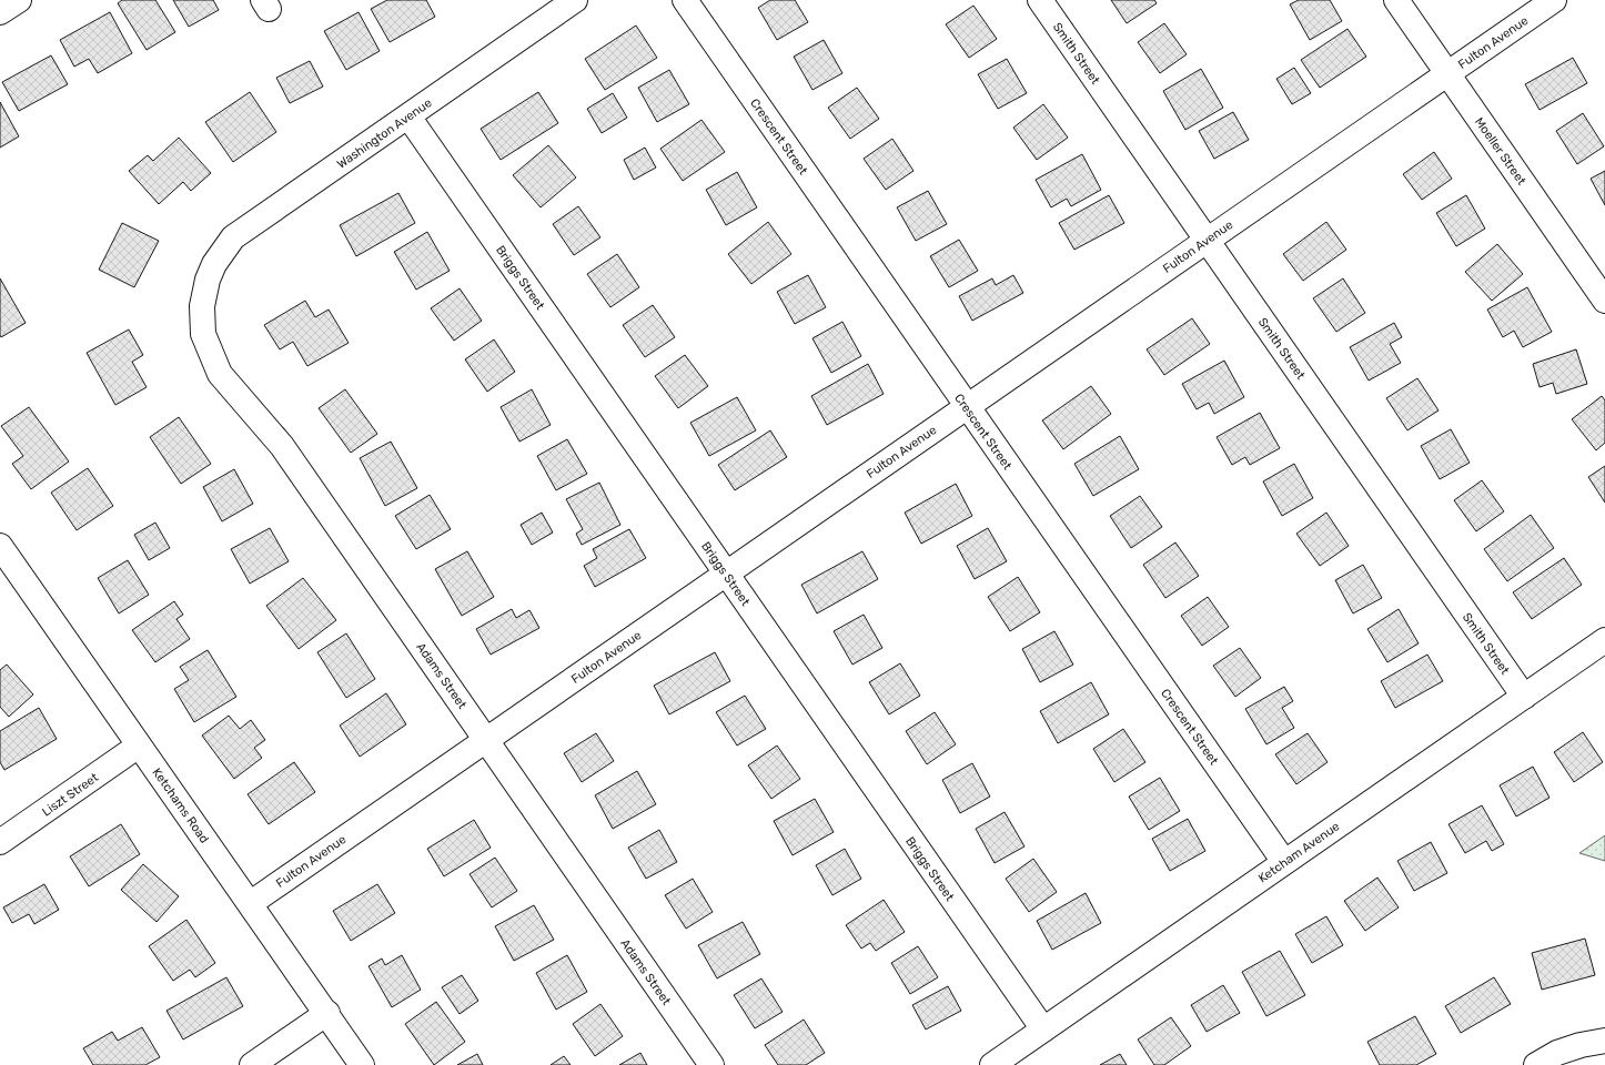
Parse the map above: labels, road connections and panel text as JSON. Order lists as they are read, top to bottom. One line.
{"streets":{"street":["Fulton Avenue","Smith Street","Washington Avenue","Crescent Street","Moeller Street","Briggs Street","Adams Street","Liszt Street","Ketchams Road","Ketcham Avenue"]},"crossings":[["Fulton Avenue","Smith Street"],["Fulton Avenue","Crescent Street"],["Fulton Avenue","Moeller Street"],["Fulton Avenue","Briggs Street"],["Fulton Avenue","Adams Street"],["Fulton Avenue","Ketchams Road"],["Smith Street","Ketcham Avenue"],["Washington Avenue","Briggs Street"],["Washington Avenue","Adams Street"],["Crescent Street","Ketcham Avenue"],["Briggs Street","Ketcham Avenue"],["Liszt Street","Ketchams Road"]]}
